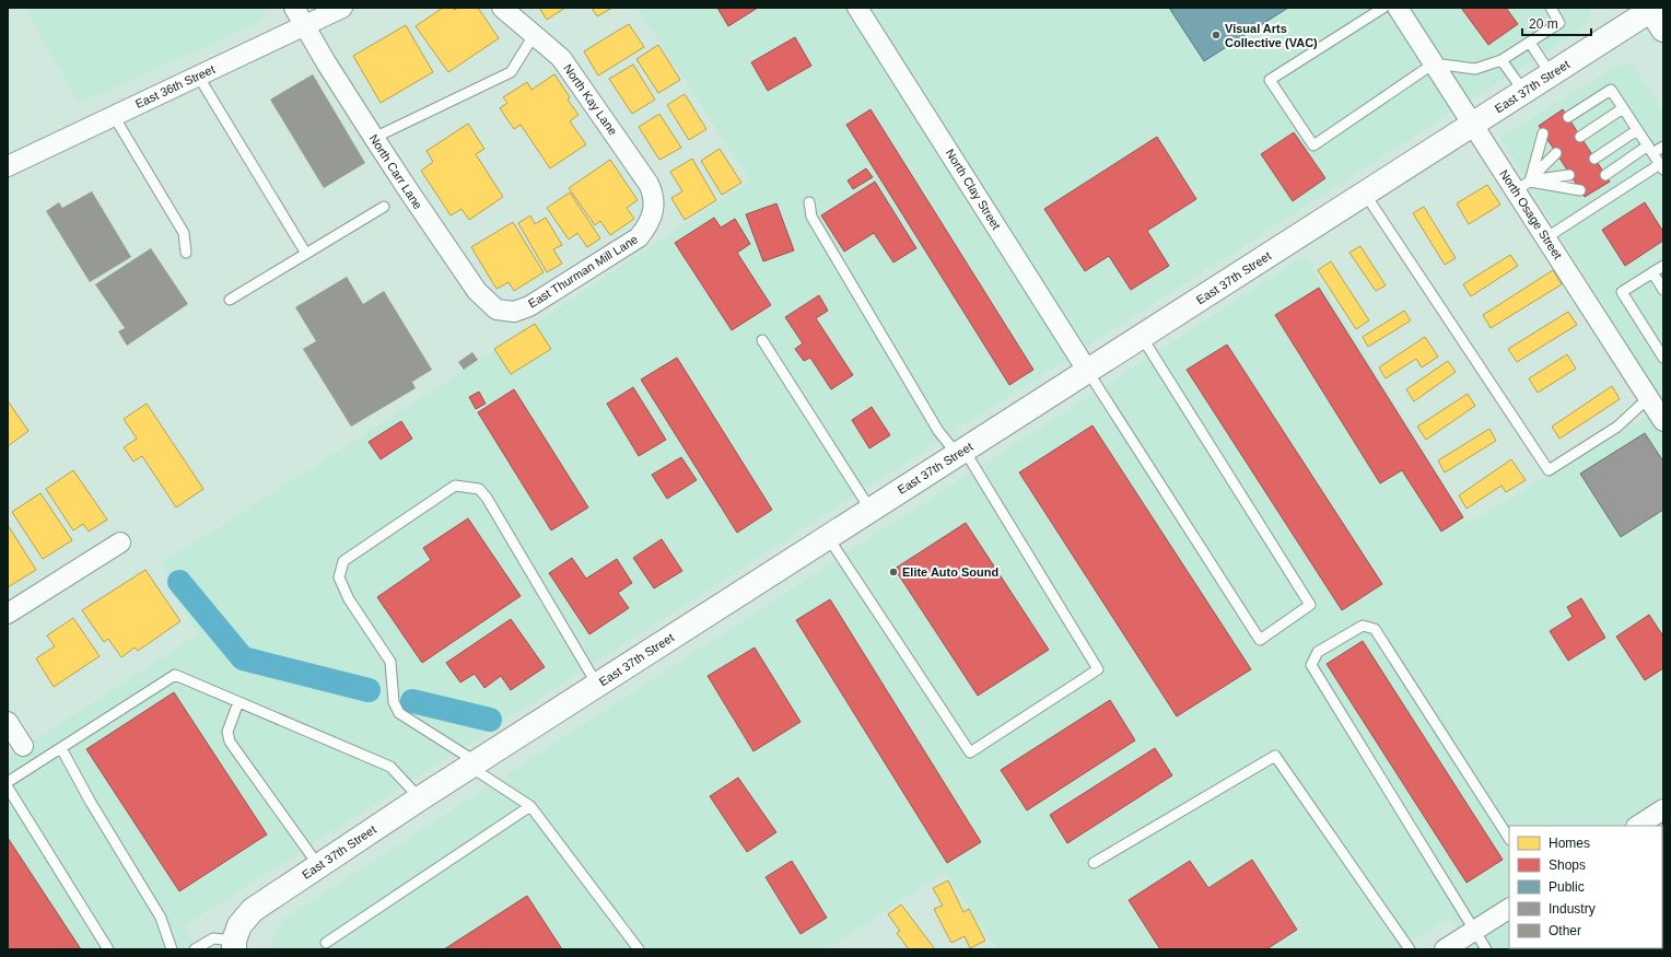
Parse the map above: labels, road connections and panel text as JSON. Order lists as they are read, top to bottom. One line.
{"streets":{"street":["East 36th Street","East 37th Street","North Kay Lane","North Carr Lane","North Clay Street","North Osage Street","East Thurman Mill Lane"]},"crossings":[["East 36th Street","North Carr Lane"],["East 37th Street","North Clay Street"],["East 37th Street","North Osage Street"],["North Kay Lane","East Thurman Mill Lane"],["North Carr Lane","East Thurman Mill Lane"]],"places":["Visual Arts Collective (VAC)","Elite Auto Sound"],"legend":["Homes","Shops","Public","Industry","Other"],"scale_bar":"20 m"}
